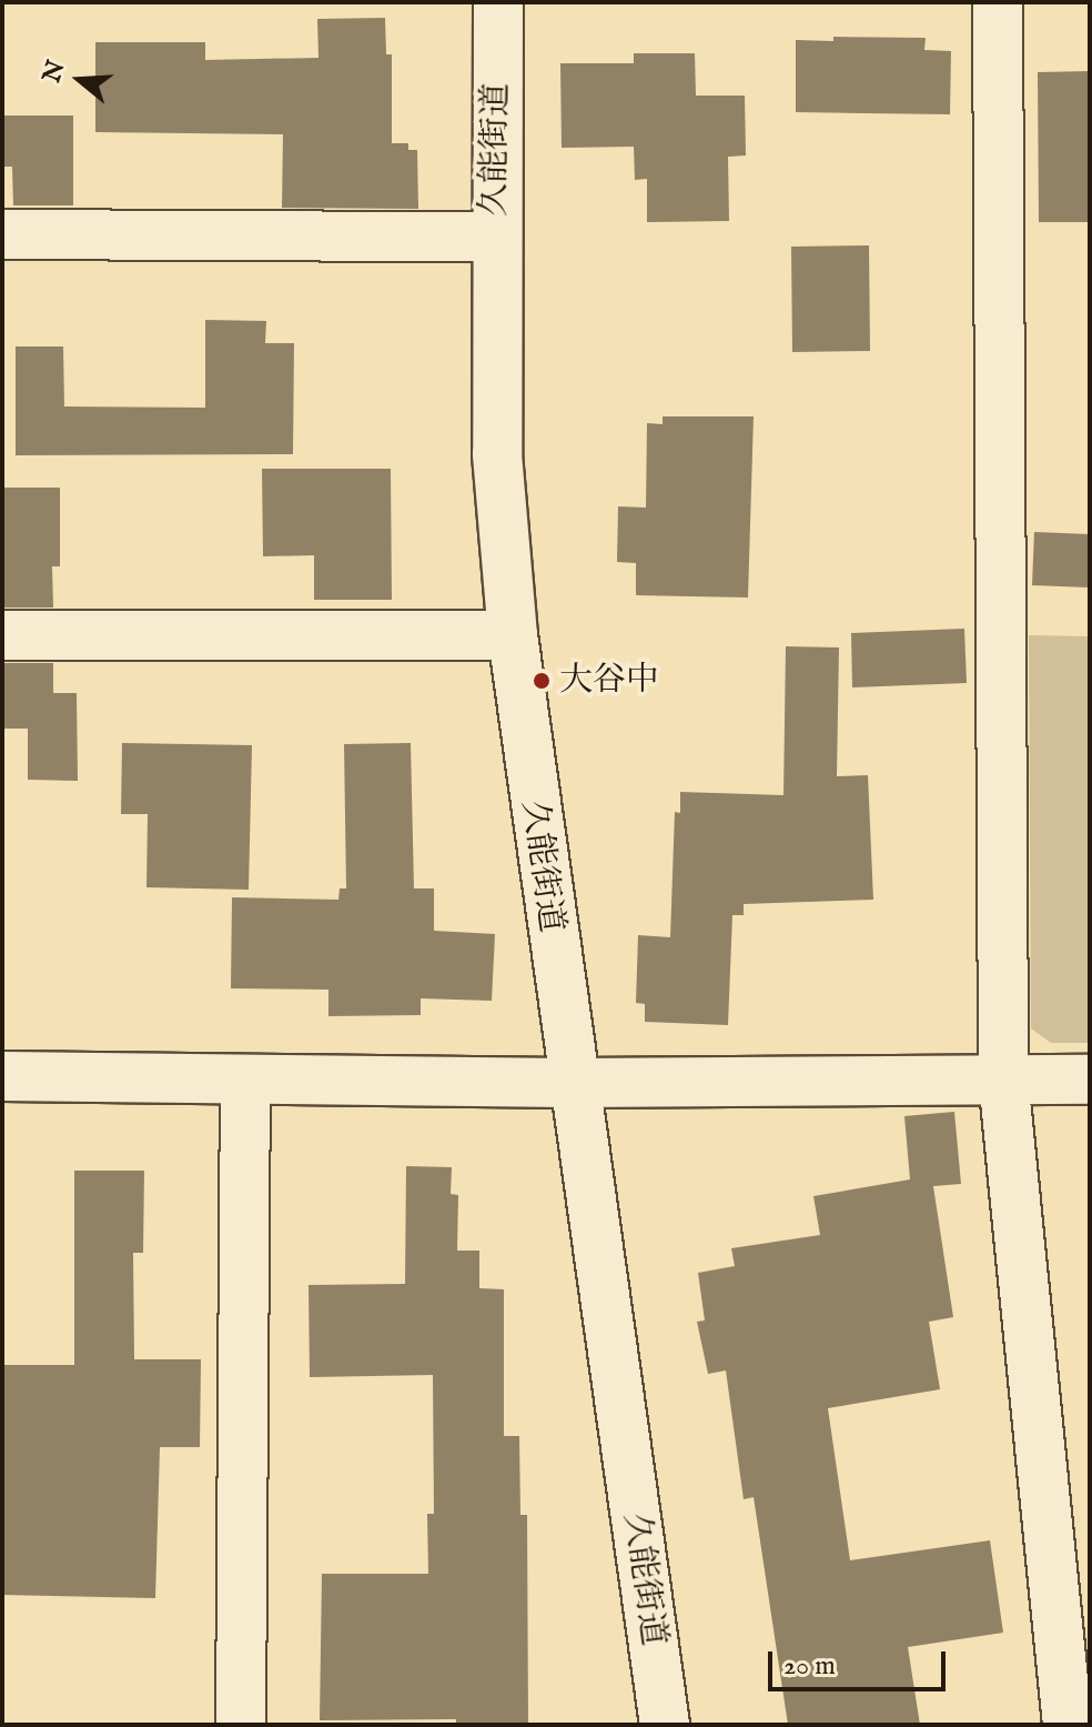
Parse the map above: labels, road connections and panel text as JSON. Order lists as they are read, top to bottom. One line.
{"streets":{"street":["久能街道"]},"places":["大谷中"],"scale_bar":"20 m","north":"left"}
